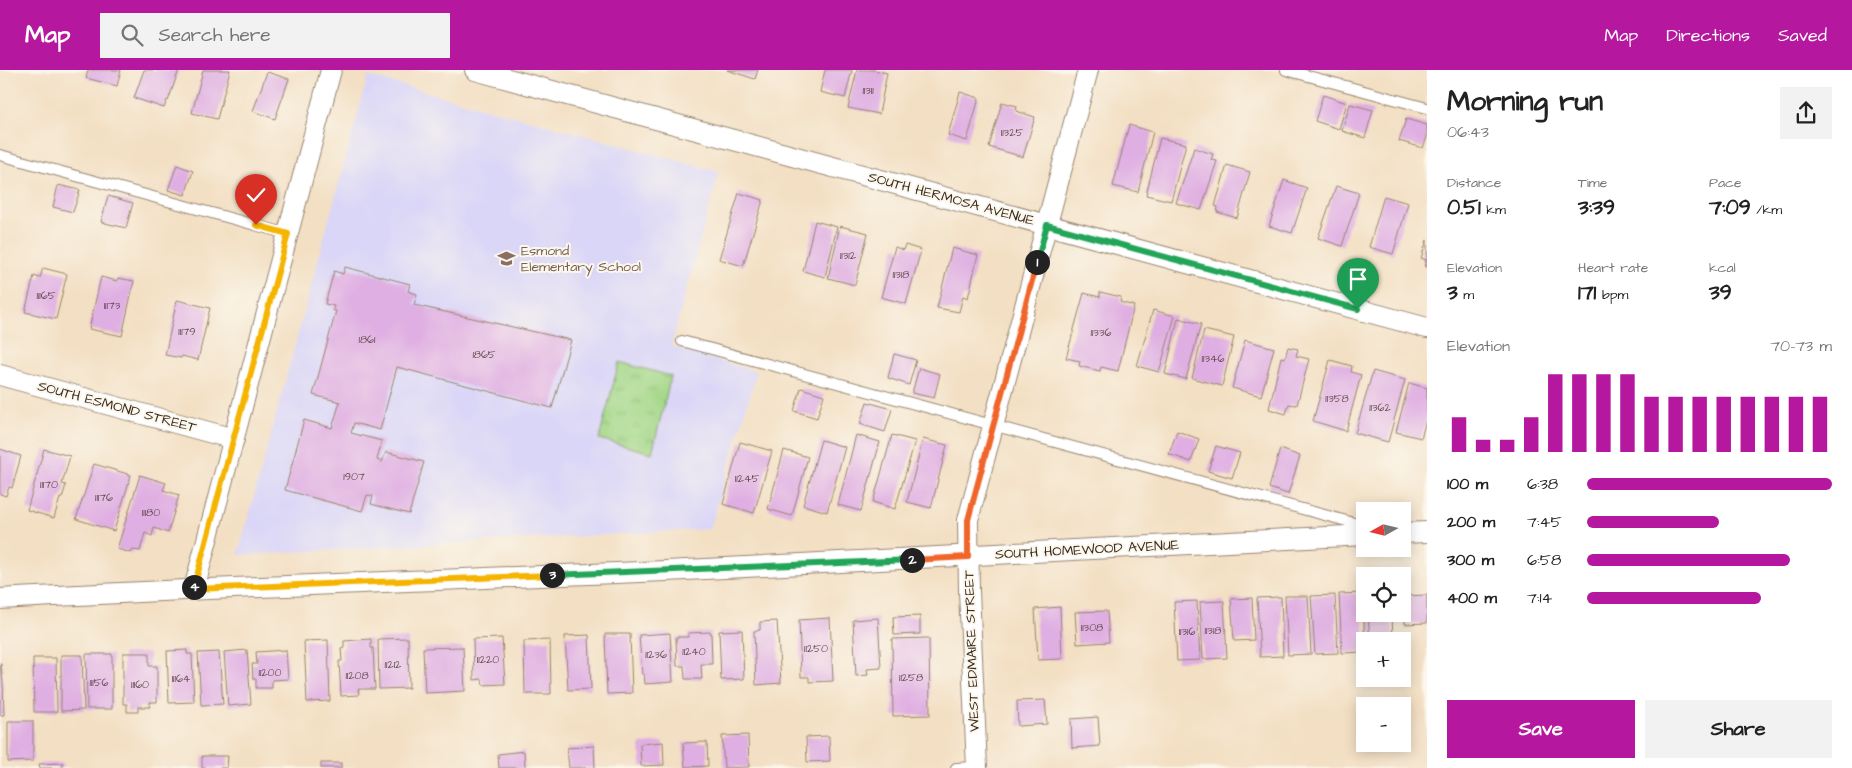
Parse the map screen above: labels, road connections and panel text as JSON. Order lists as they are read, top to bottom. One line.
{"streets":{"street":["SOUTH HERMOSA AVENUE","SOUTH ESMOND STREET","SOUTH HOMEWOOD AVENUE","WEST EDMAIRE STREET"]},"crossings":[["SOUTH HERMOSA AVENUE","WEST EDMAIRE STREET"],["SOUTH HOMEWOOD AVENUE","WEST EDMAIRE STREET"]],"places":{"school or university":["Esmond Elementary School"]},"house_numbers":["11311","11325","11312","11318","11165","11173","11179","11336","1861","1865","11346","11358","11362","1907","11245","11170","11176","11180","11308","11318","11316","11250","11240","11236","11220","11212","11200","11208","11258","11164","11156","11160"],"north":"left","page":{"header":"Map","search":"Search here","nav":["Map","Directions","Saved"],"heading":["Morning run","06:43"],"stats":[["Distance","0.51 km"],["Time","3:39"],["Pace","7:09 /km"],["Elevation","3 m"],["Heart rate","171 bpm"],["kcal","39"]],"pins":["1","2","3","4"],"chart":["Elevation","70–73 m"],"list":[{"name":"100 m","note":"6:38"},{"name":"200 m","note":"7:45"},{"name":"300 m","note":"6:58"},{"name":"400 m","note":"7:14"}],"map_buttons":["+","−"],"buttons":["Save","Share"]}}
